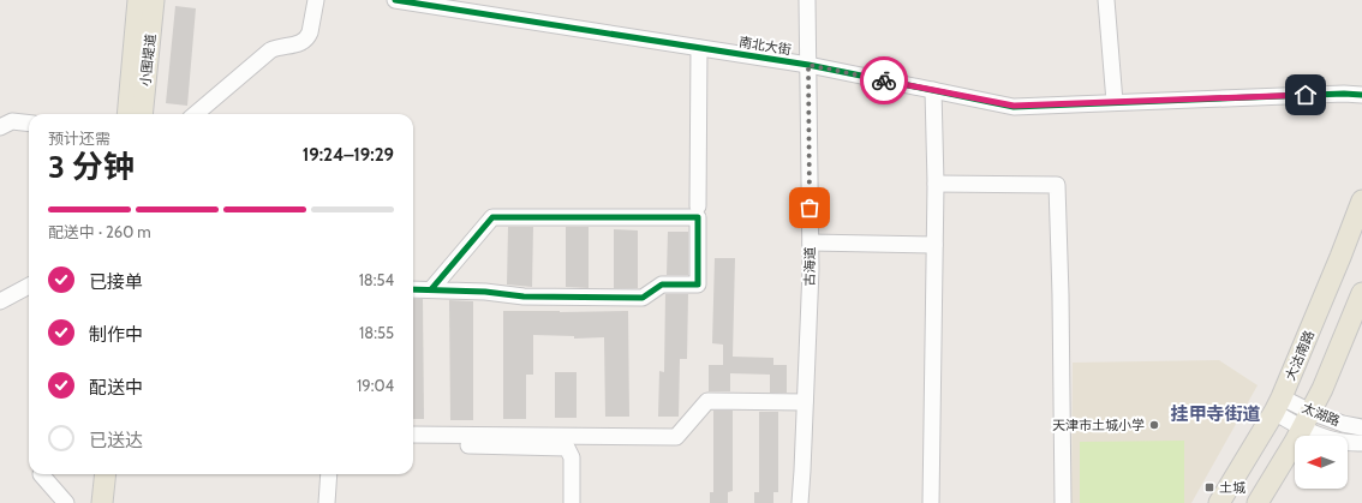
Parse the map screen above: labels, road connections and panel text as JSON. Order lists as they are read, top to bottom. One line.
{"streets":{"main road":["小围堤道","大沽南路"],"street":["南北大街","古海道","太湖路"]},"crossings":[["南北大街","古海道"],["大沽南路","太湖路"]],"districts":["挂甲寺街道"],"places":{"other":["天津市土城小学"],"transit":["土城"]},"north":"left","page":{"heading":["3 分钟","预计还需","19:24–19:29"],"bar":"配送中 · 260 m","list":[["已接单","18:54"],["制作中","18:55"],["配送中","19:04"],"已送达"]}}
